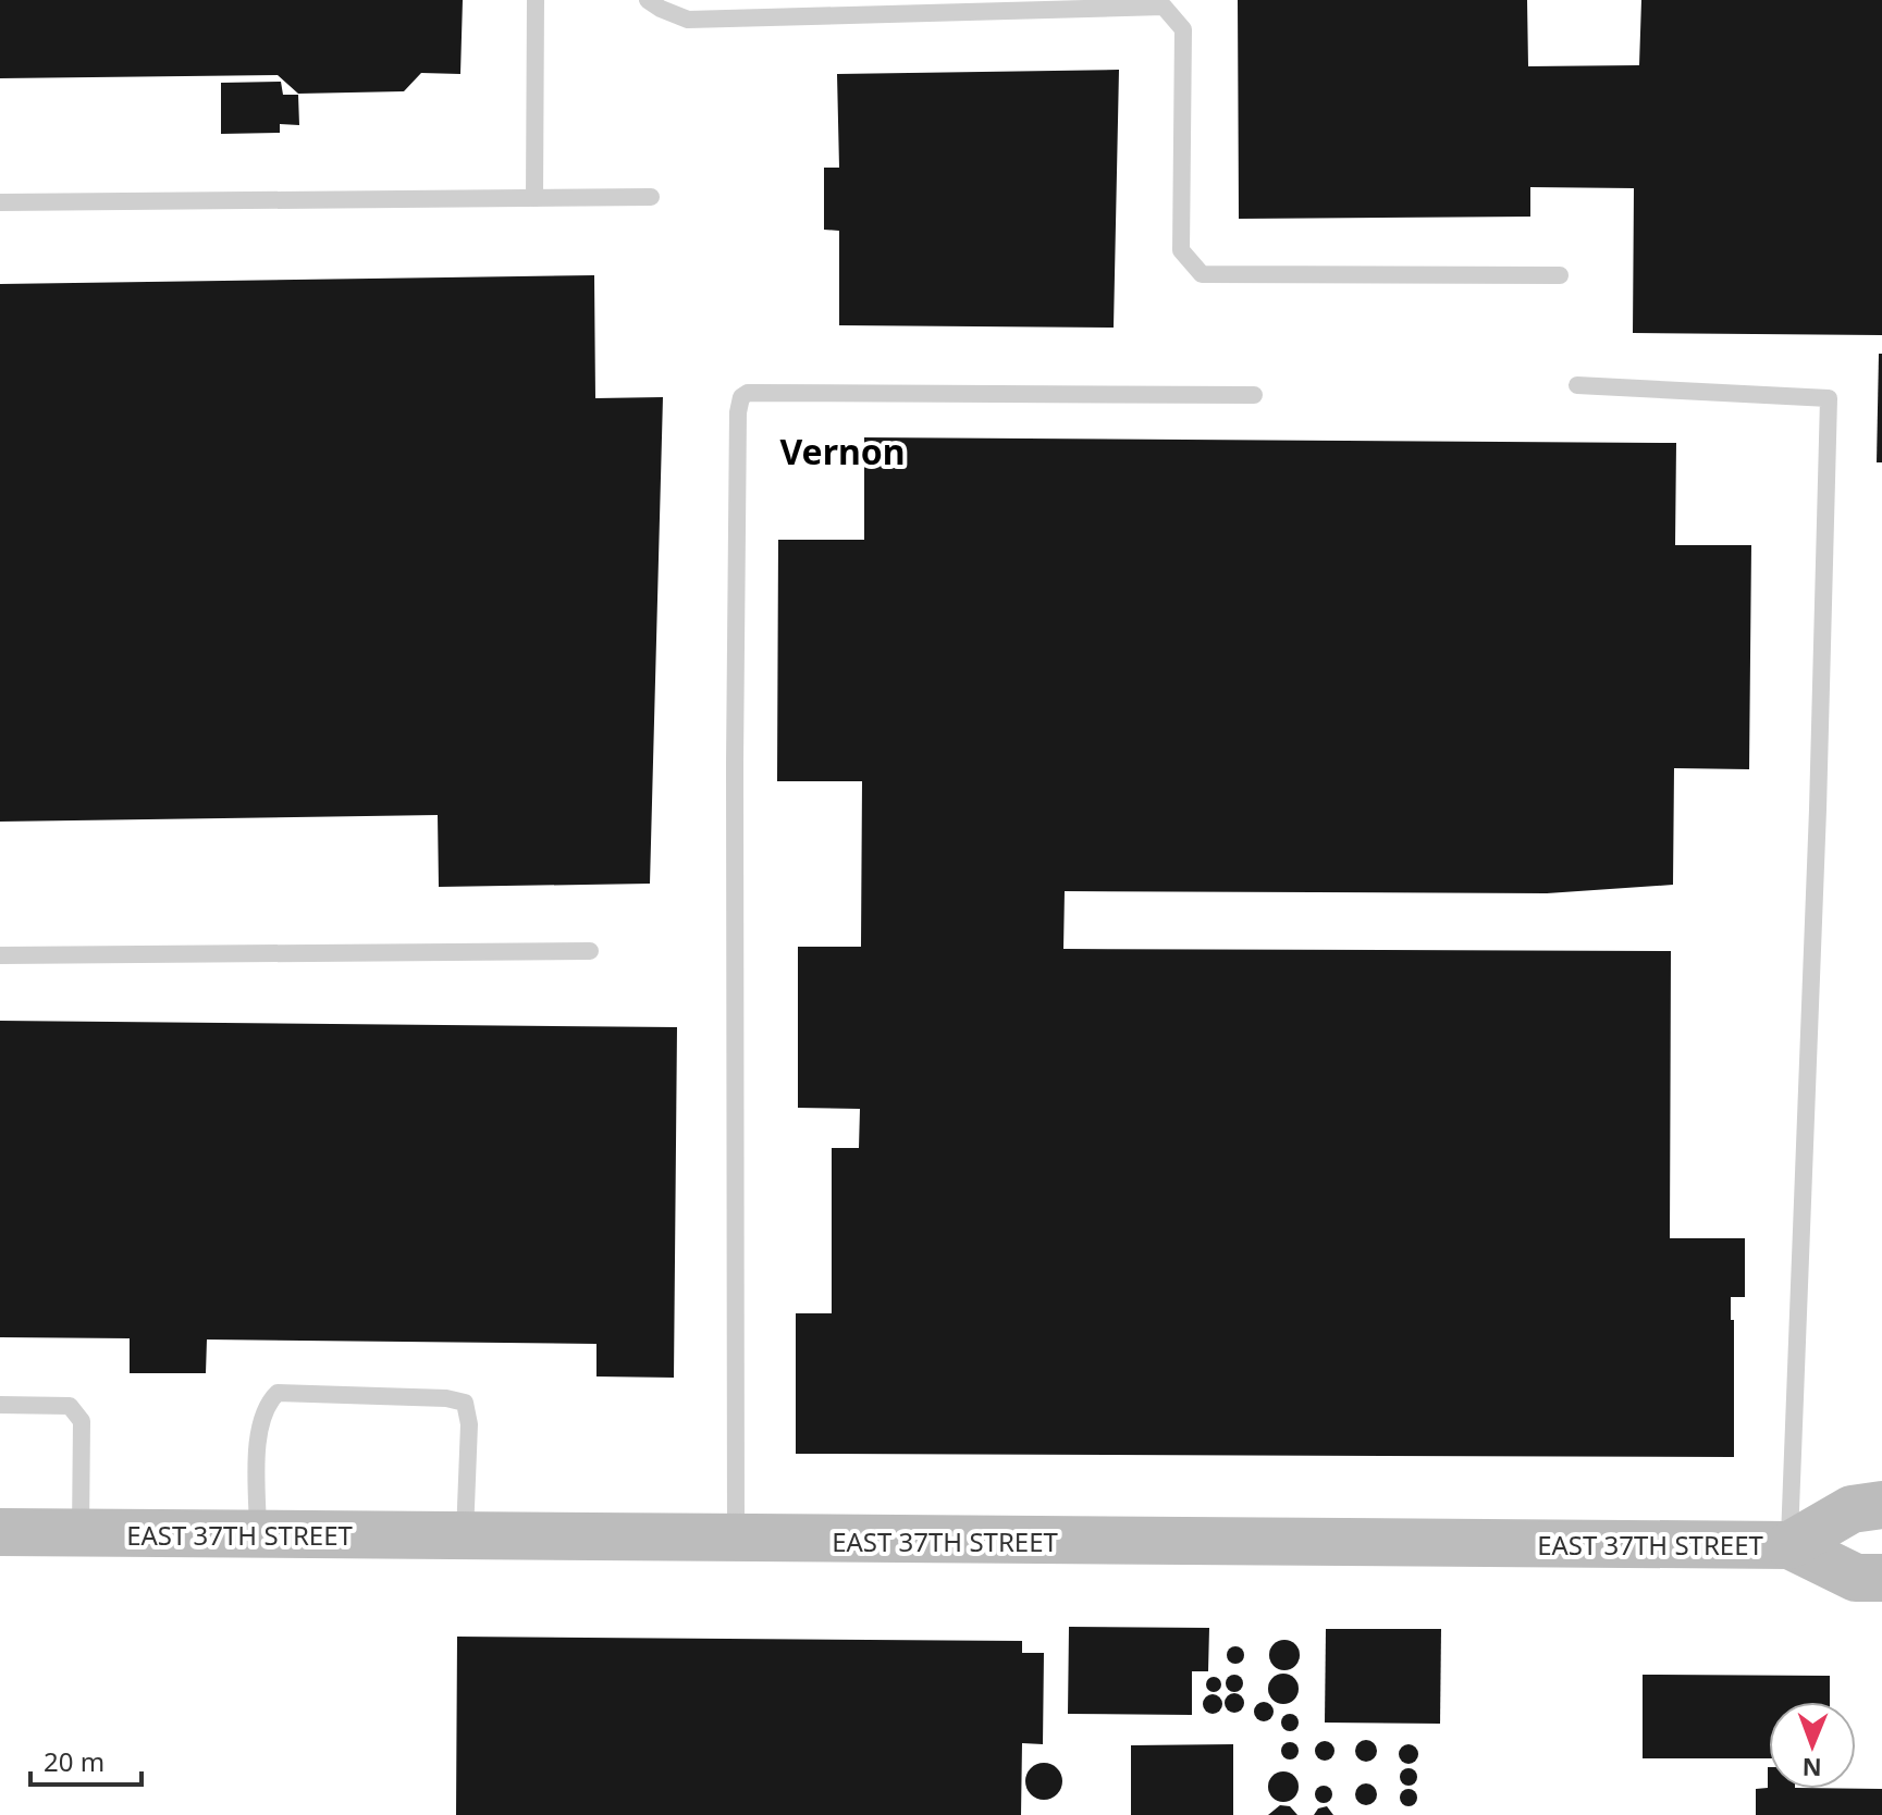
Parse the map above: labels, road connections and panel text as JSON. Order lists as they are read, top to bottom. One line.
{"streets":{"main road":["EAST 37TH STREET"]},"districts":["Vernon"],"scale_bar":"20 m","north":"bottom"}
